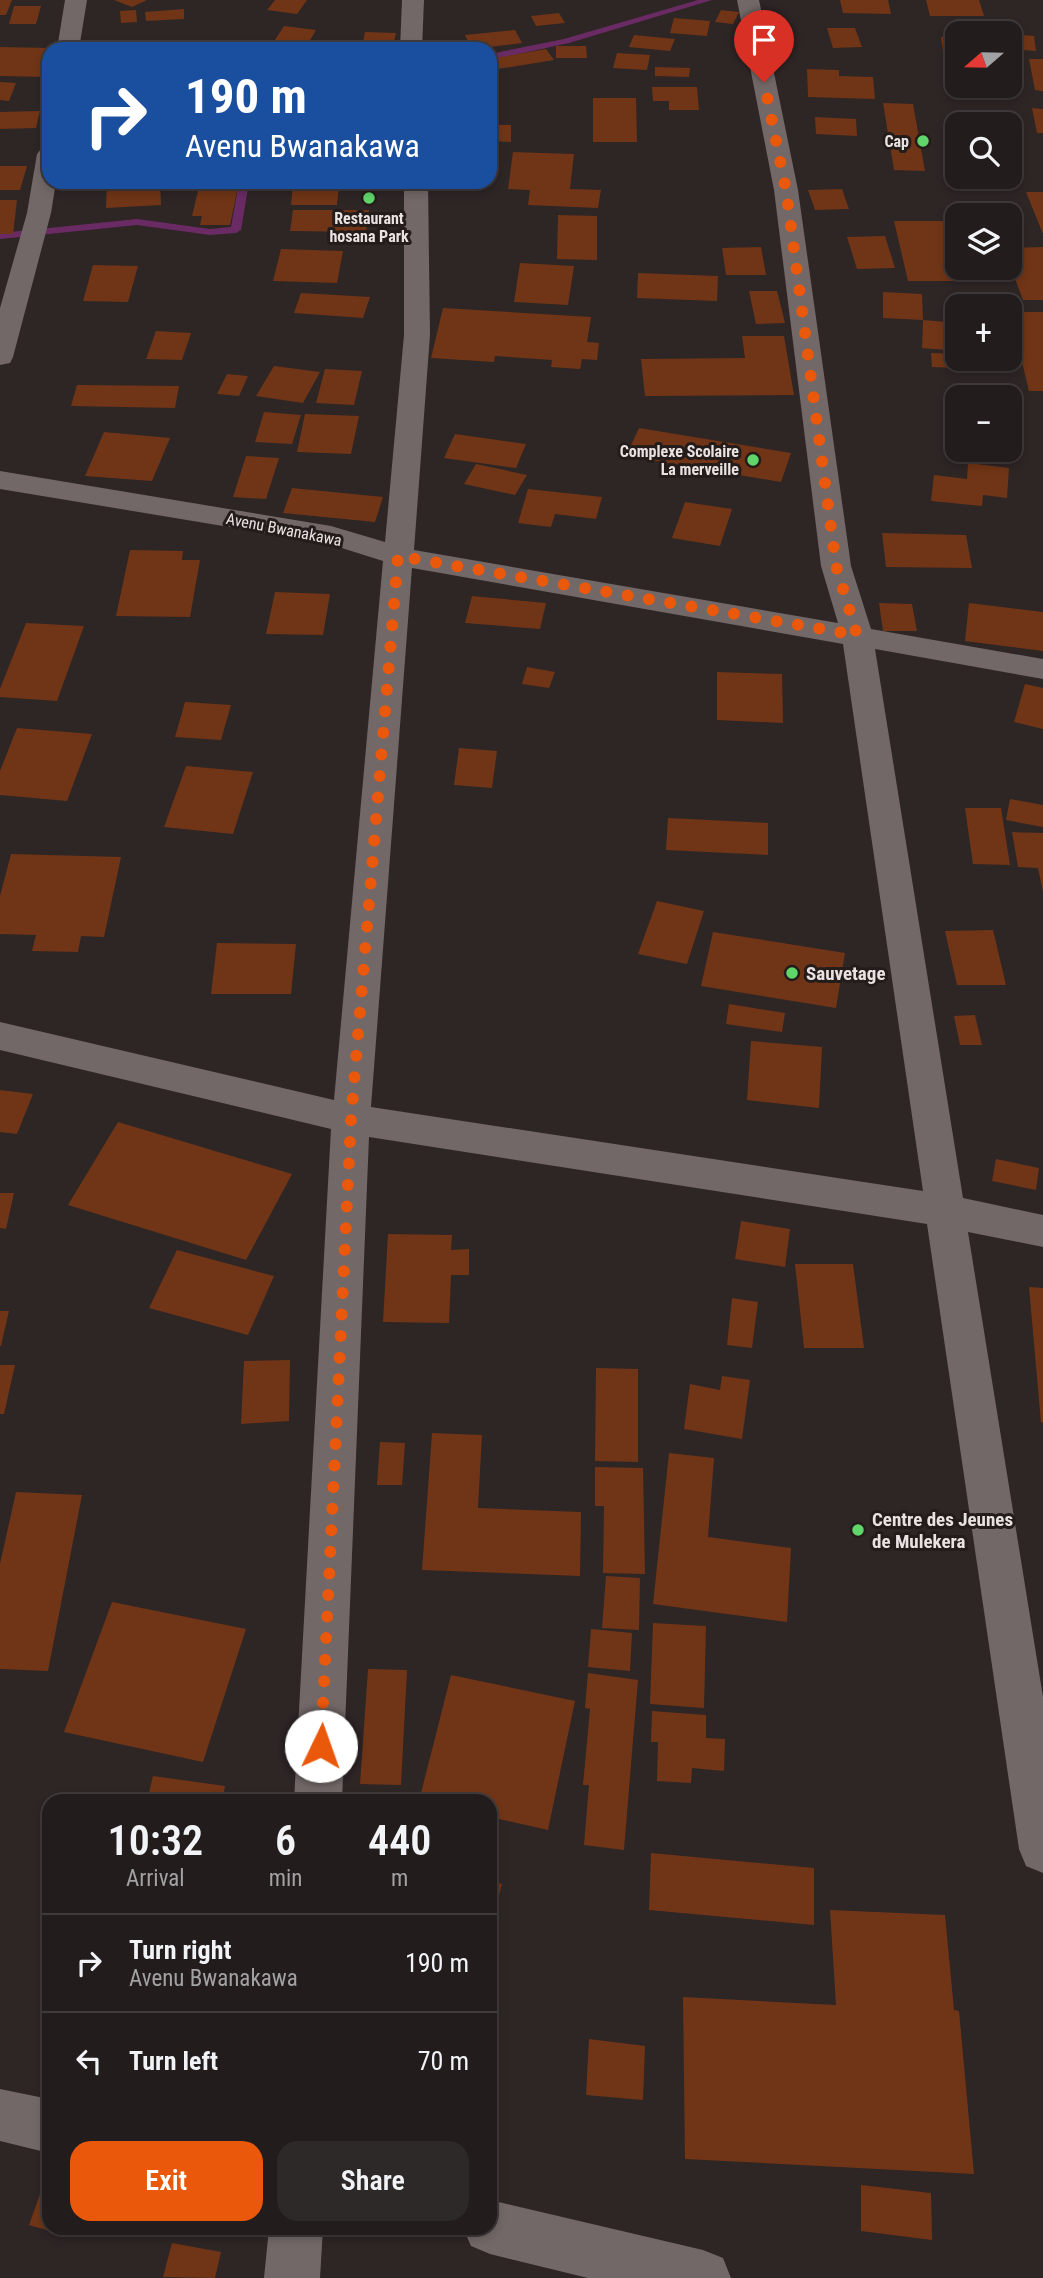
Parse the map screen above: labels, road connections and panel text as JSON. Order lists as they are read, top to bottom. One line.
{"streets":{"street":["Avenu Bwanakawa"]},"places":["Cap","Restaurant hosana Park","Complexe Scolaire La merveille","Sauvetage","Centre des Jeunes de Mulekera"],"north":"left","page":{"map_buttons":["+","−"],"turn":["190 m","Avenu Bwanakawa"],"eta":["10:32","Arrival","6","min","440","m"],"list":[{"name":"Turn right","note":"Avenu Bwanakawa","value":"190 m"},{"name":"Turn left","value":"70 m"}],"buttons":["Exit","Share"]}}
